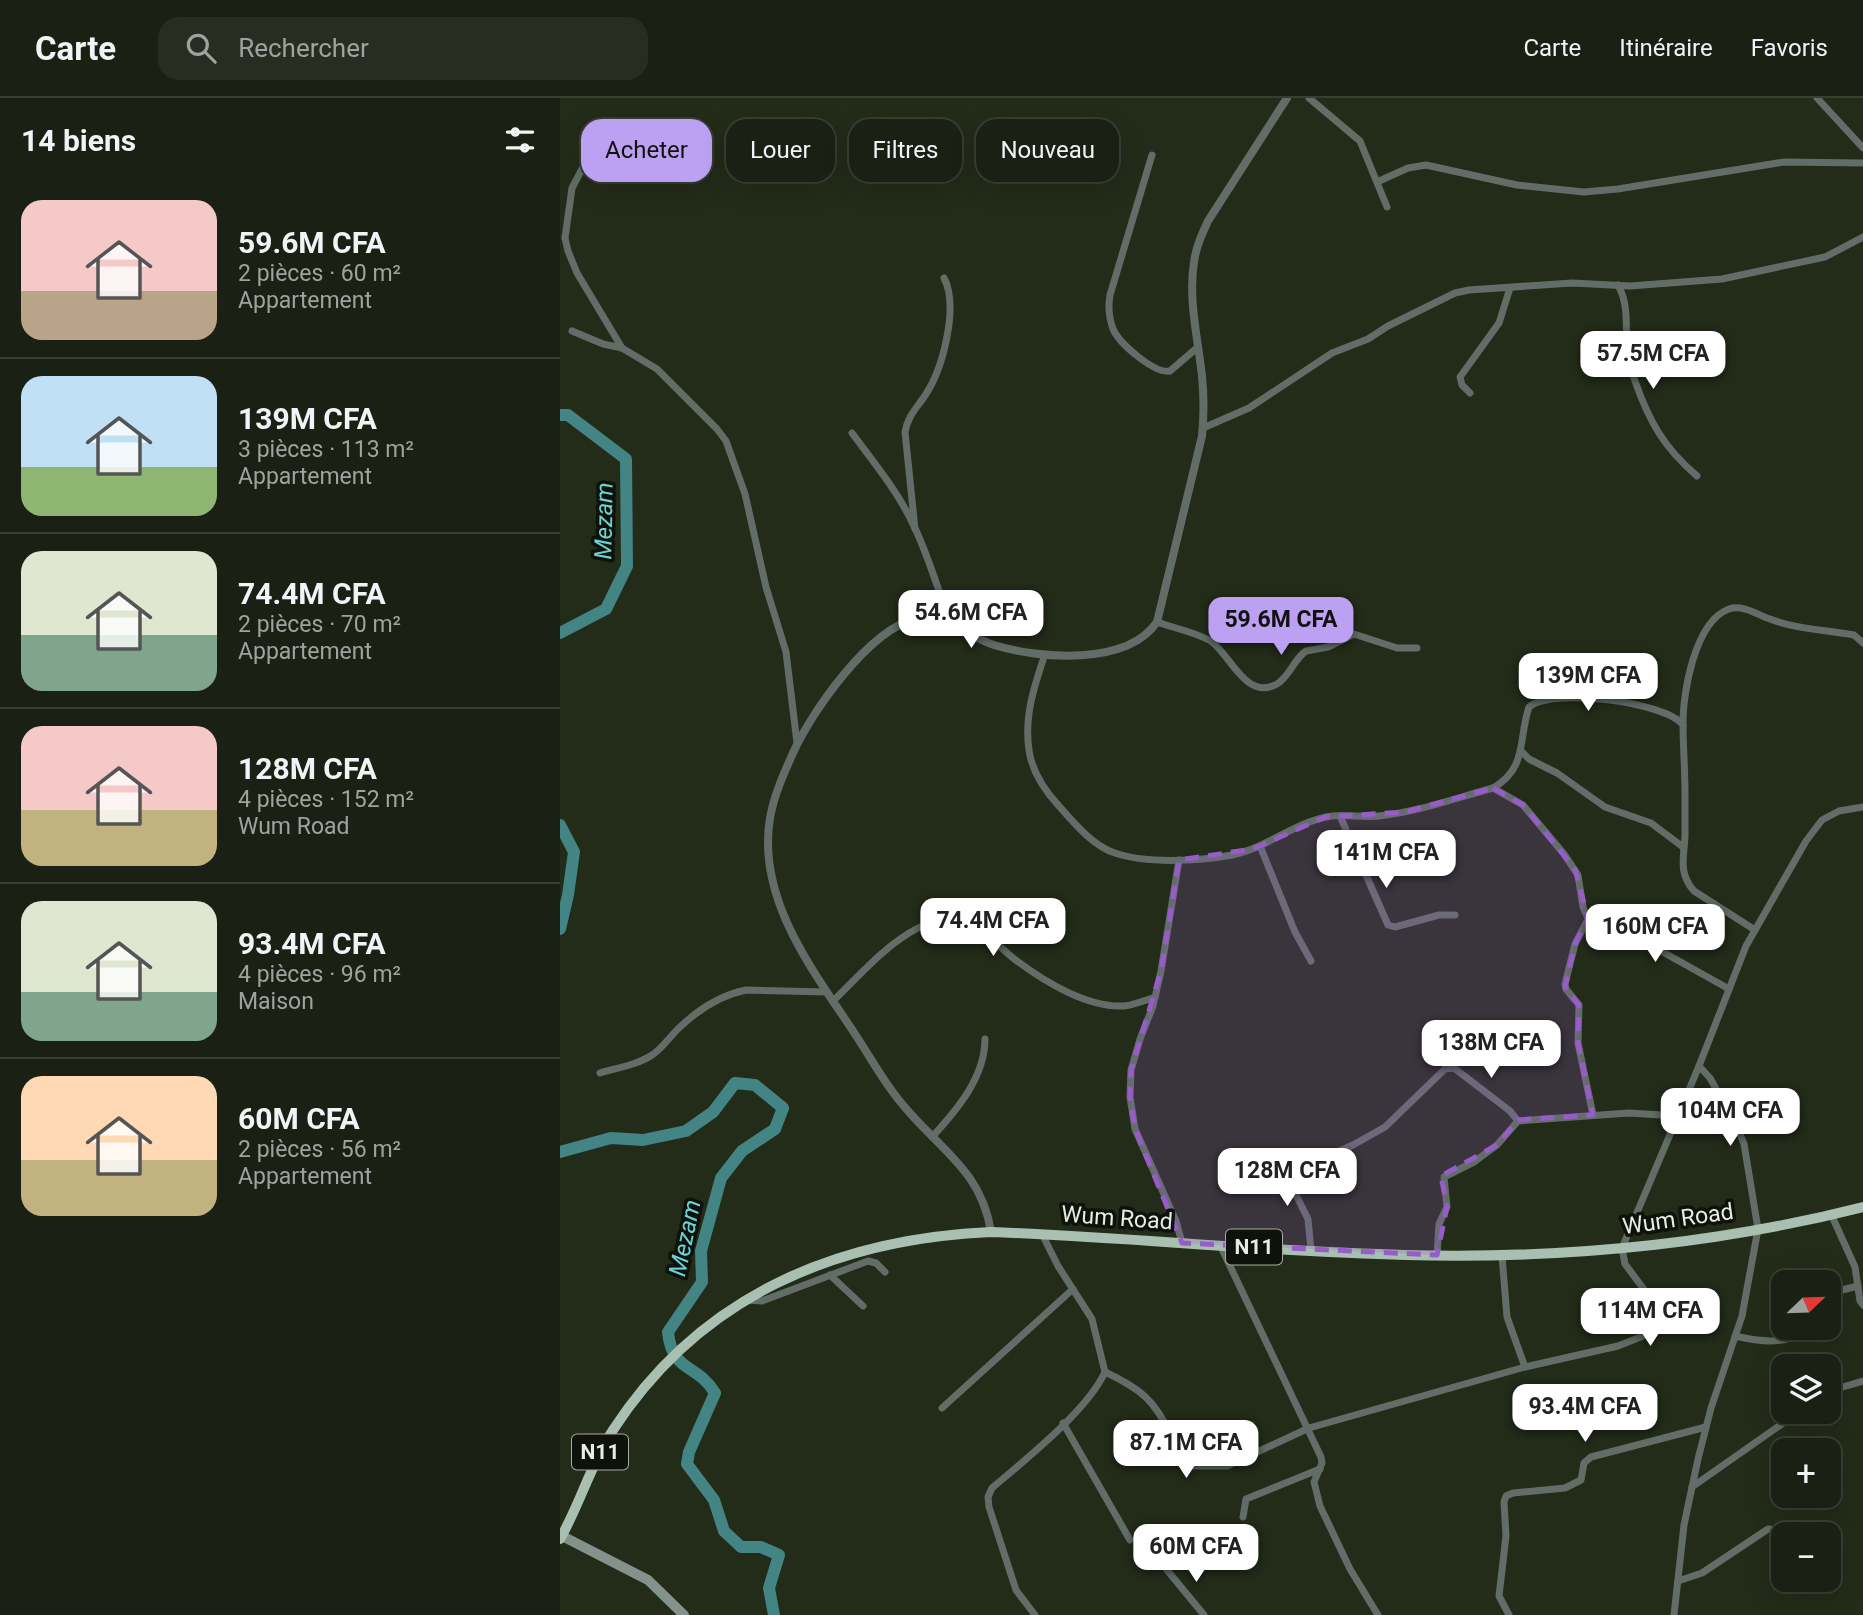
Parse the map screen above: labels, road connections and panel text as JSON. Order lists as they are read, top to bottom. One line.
{"streets":{"highway":["Wum Road","N11"]},"water":["Mezam"],"north":"top right","page":{"header":"Carte","search":"Rechercher","nav":["Carte","Itinéraire","Favoris"],"heading":"14 biens","chip":["Acheter","Louer","Filtres","Nouveau"],"list":[{"name":"59.6M CFA","note":"2 pièces · 60 m² · Appartement"},{"name":"139M CFA","note":"3 pièces · 113 m² · Appartement"},{"name":"74.4M CFA","note":"2 pièces · 70 m² · Appartement"},{"name":"128M CFA","note":"4 pièces · 152 m² · Wum Road"},{"name":"93.4M CFA","note":"4 pièces · 96 m² · Maison"},{"name":"60M CFA","note":"2 pièces · 56 m² · Appartement"}],"price":["57.5M CFA","54.6M CFA","59.6M CFA","139M CFA","141M CFA","74.4M CFA","160M CFA","138M CFA","104M CFA","128M CFA","114M CFA","93.4M CFA","87.1M CFA","60M CFA"],"map_buttons":["+","−"]}}
